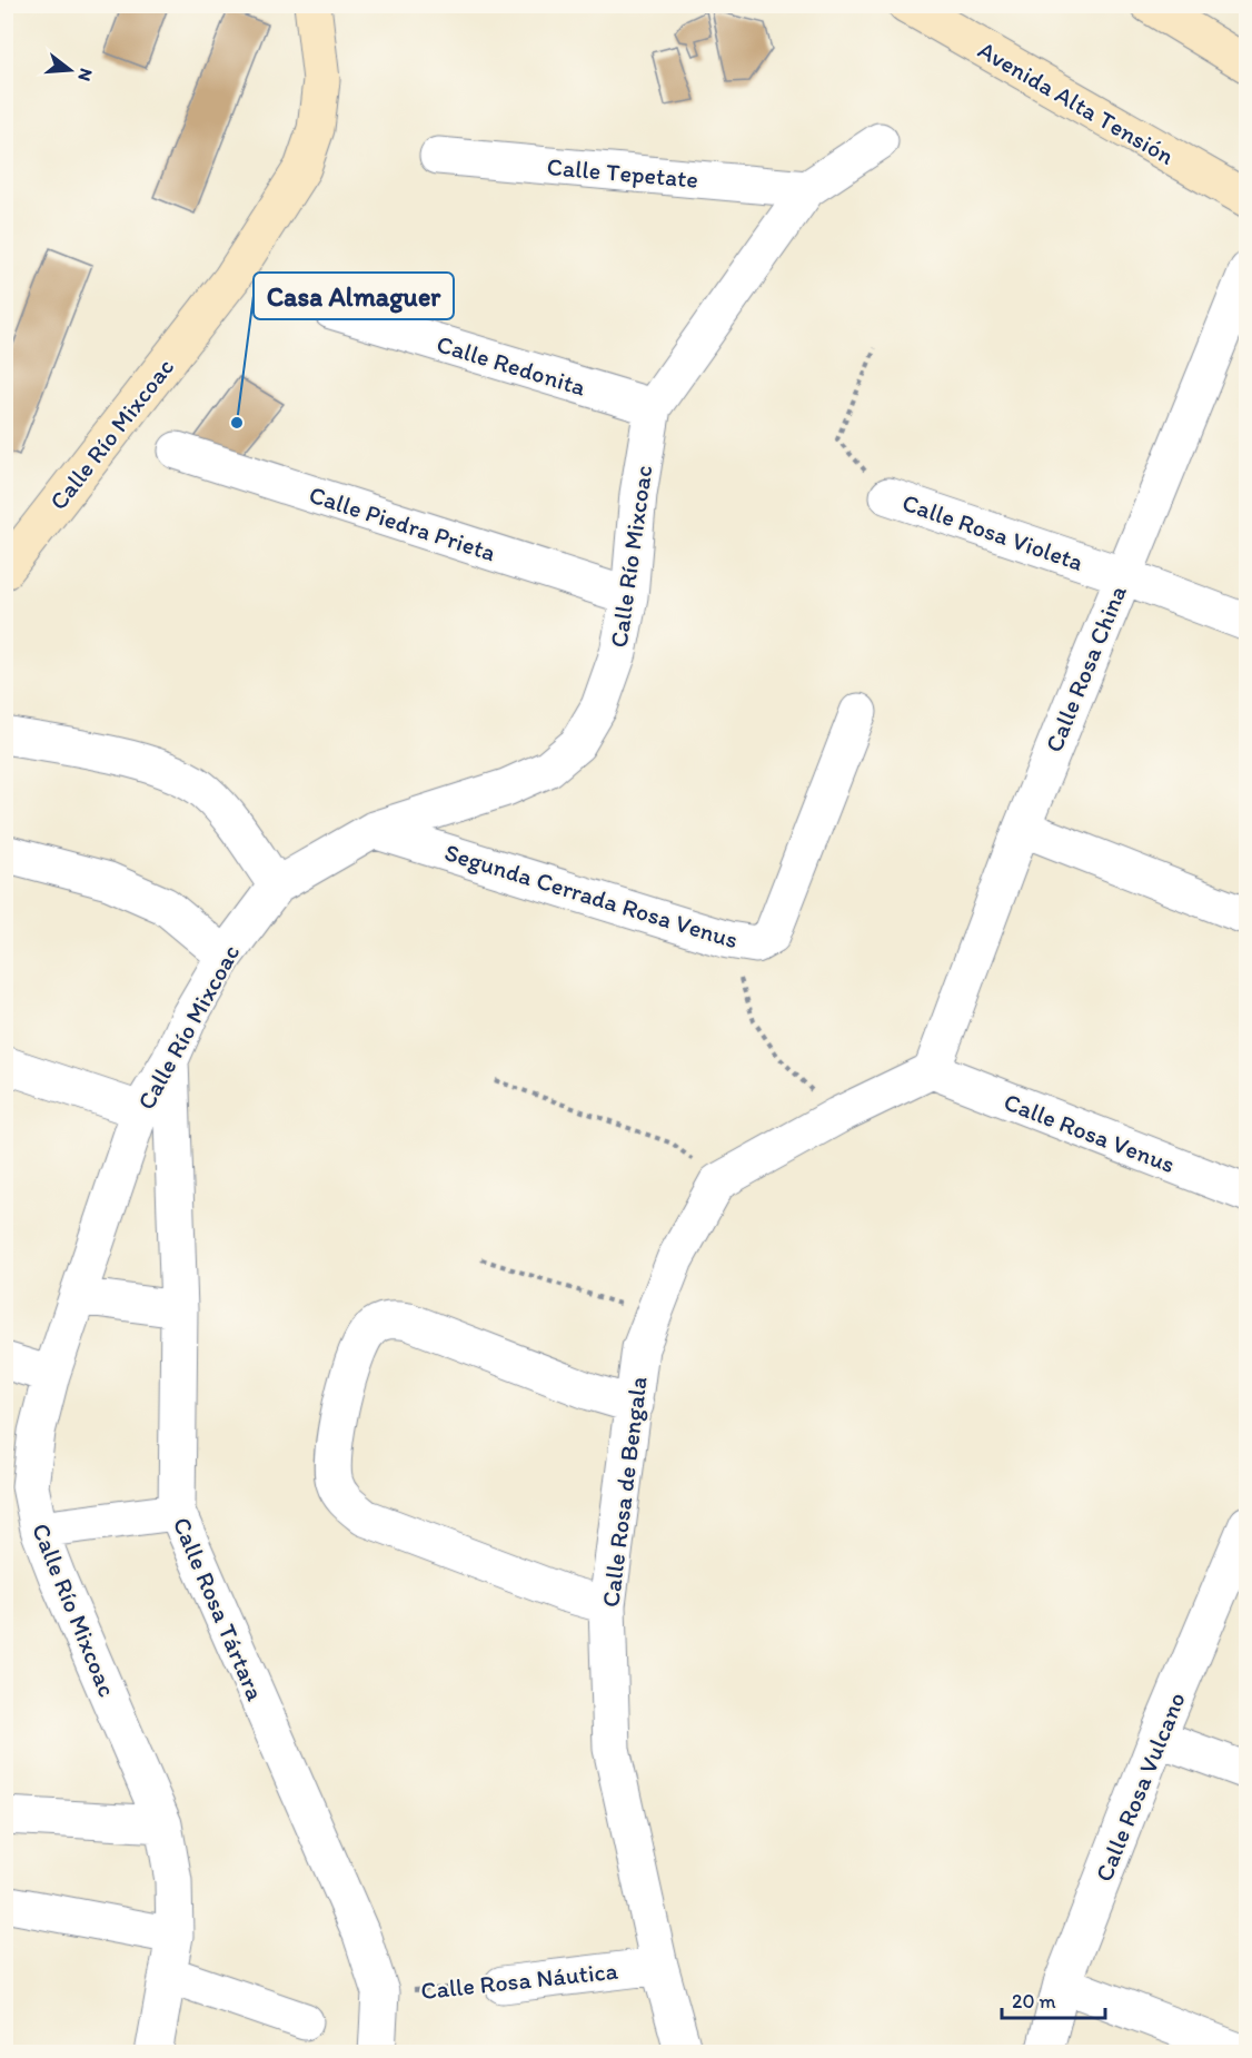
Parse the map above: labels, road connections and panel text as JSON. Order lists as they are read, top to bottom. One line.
{"streets":{"street":["Avenida Alta Tensión","Calle Tepetate","Calle Redonita","Calle Río Mixcoac","Calle Piedra Prieta","Calle Rosa Violeta","Calle Rosa China","Segunda Cerrada Rosa Venus","Calle Rosa Venus","Calle Rosa de Bengala","Calle Rosa Tártara","Calle Rosa Vulcano","Calle Rosa Náutica"]},"crossings":[["Calle Tepetate","Calle Río Mixcoac"],["Calle Redonita","Calle Río Mixcoac"],["Calle Río Mixcoac","Calle Piedra Prieta"],["Calle Río Mixcoac","Segunda Cerrada Rosa Venus"],["Calle Río Mixcoac","Calle Rosa Tártara"],["Calle Rosa Violeta","Calle Rosa China"],["Calle Rosa China","Calle Rosa Venus"],["Calle Rosa de Bengala","Calle Rosa Náutica"],["Calle Rosa Tártara","Calle Rosa Náutica"]],"places":["Casa Almaguer"],"scale_bar":"20 m","north":"right"}
